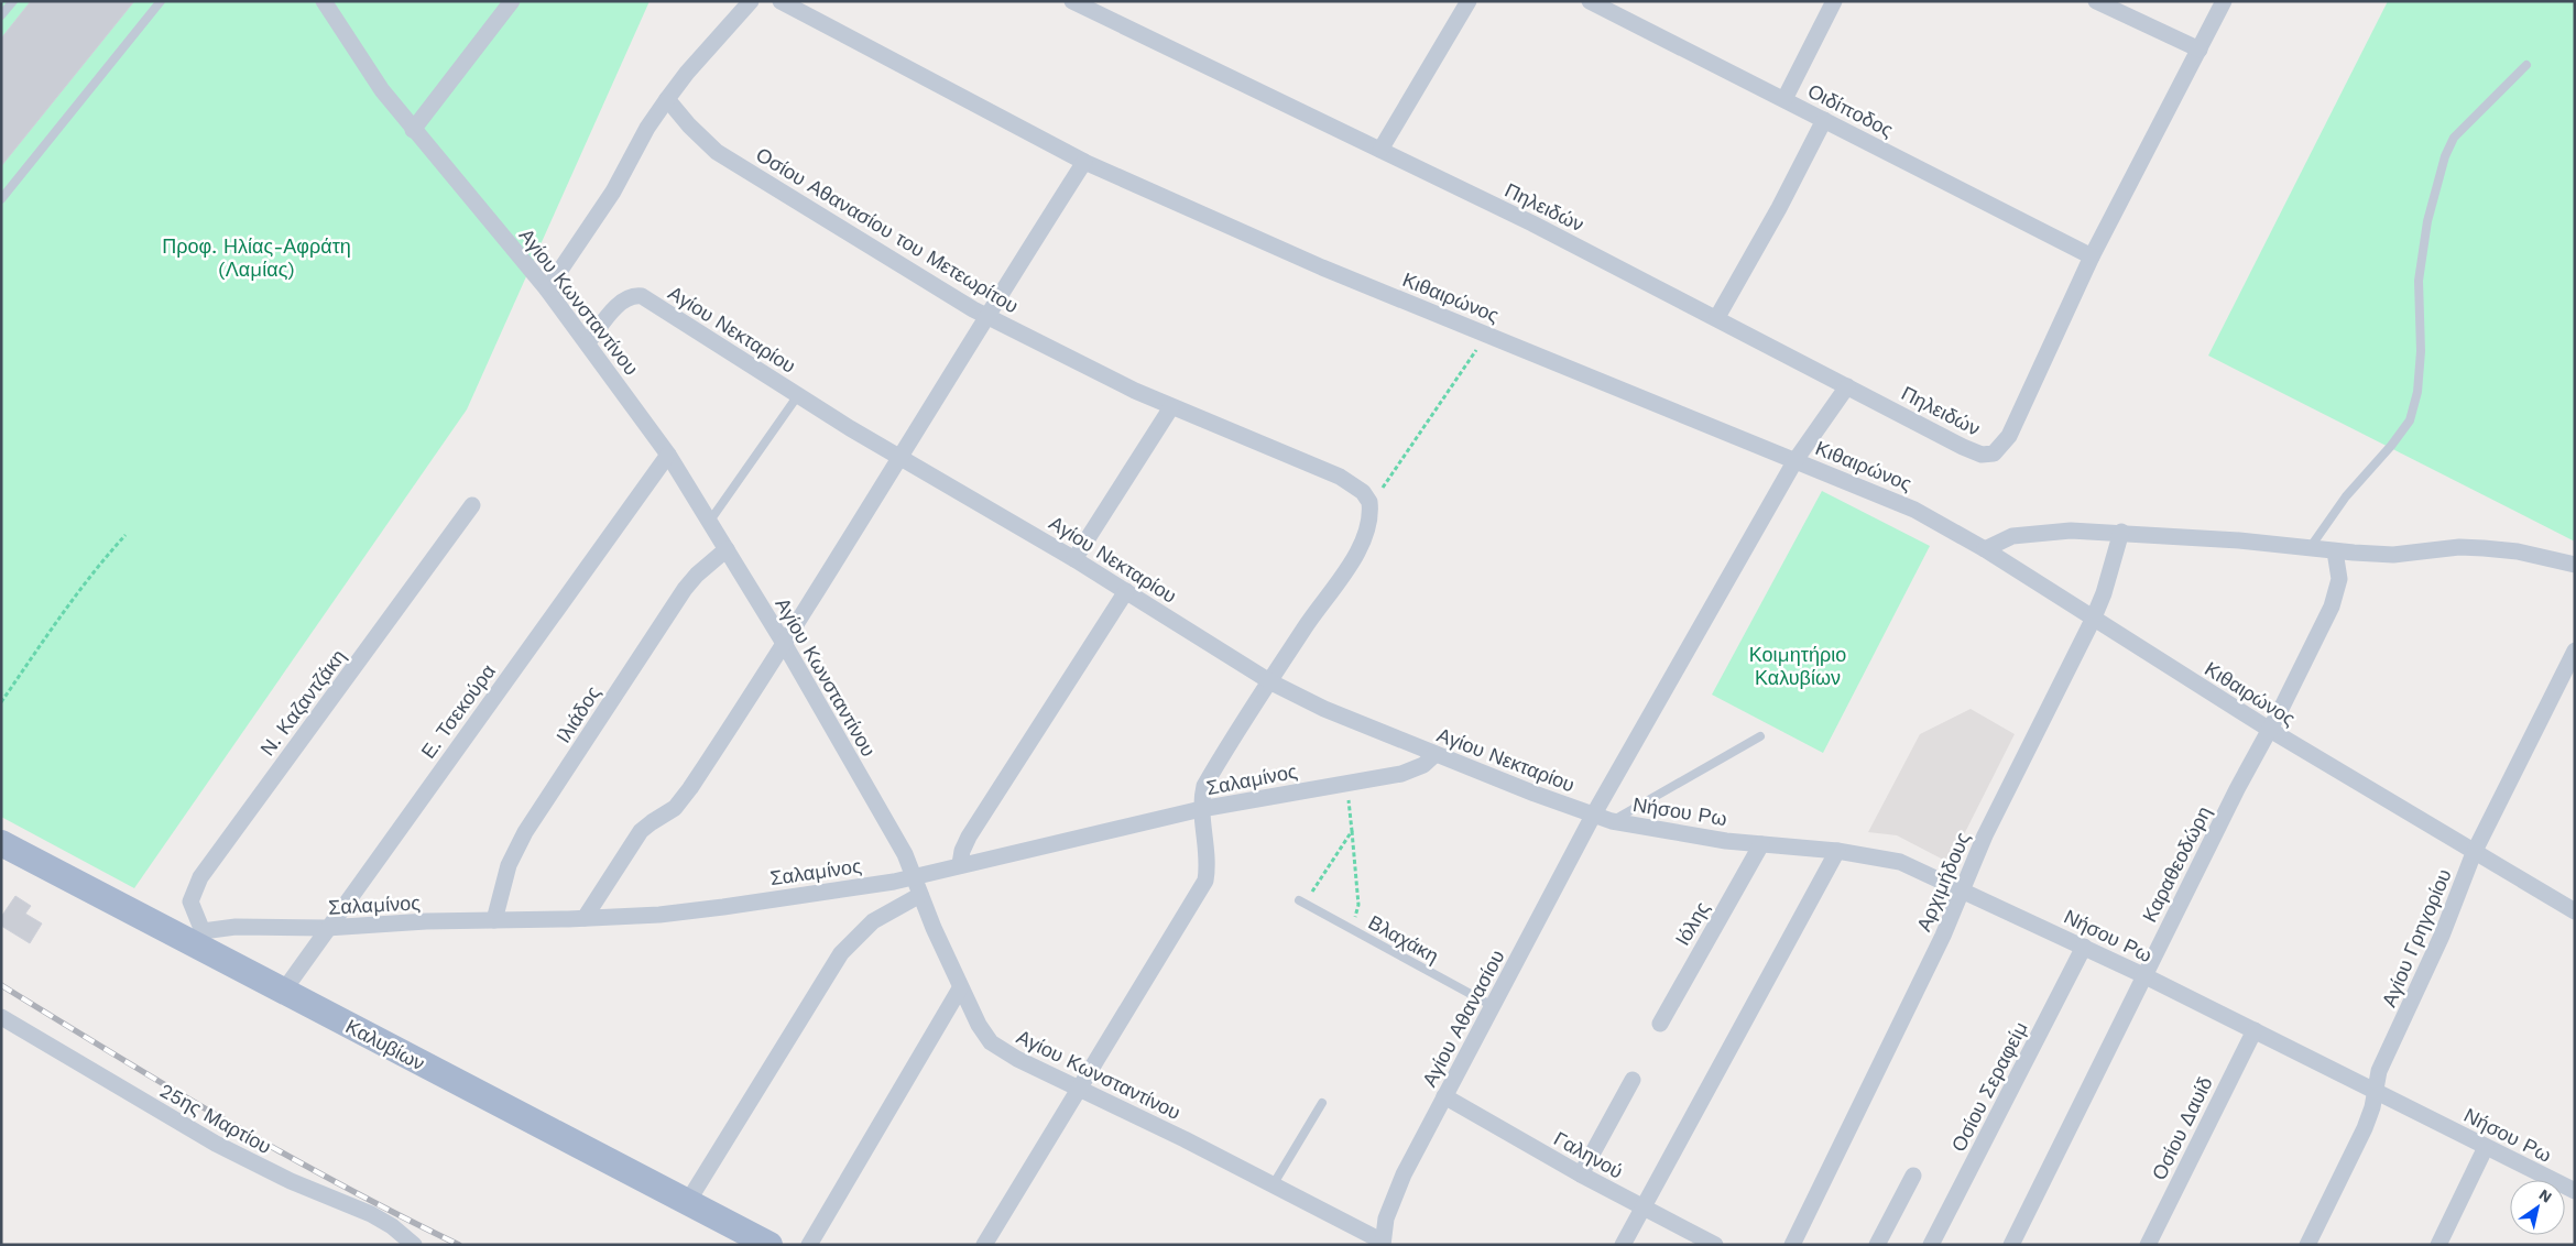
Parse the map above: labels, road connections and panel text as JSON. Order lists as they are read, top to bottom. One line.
{"streets":{"main road":["Καλυβίων"],"street":["Οιδίποδος","Πηλειδών","Οσίου Αθανασίου του Μετεωρίτου","Κιθαιρώνος","Αγίου Κωνσταντίνου","Αγίου Νεκταρίου","Ν. Καζαντζάκη","Ε. Τσεκούρα","Ιλιάδος","Σαλαμίνος","Νήσου Ρω","Καραθεοδώρη","Αρχιμήδους","Ιόλης","Αγίου Γρηγορίου","Αγίου Αθανασίου","Οσίου Σεραφείμ","25ης Μαρτίου","Οσίου Δαυίδ","Γαληνού"],"lane":["Βλαχάκη"]},"crossings":[["Οιδίποδος","Πηλειδών"],["Πηλειδών","Αγίου Αθανασίου"],["Κιθαιρώνος","Καραθεοδώρη"],["Κιθαιρώνος","Αρχιμήδους"],["Κιθαιρώνος","Αγίου Γρηγορίου"],["Κιθαιρώνος","Αγίου Αθανασίου"],["Αγίου Κωνσταντίνου","Αγίου Νεκταρίου"],["Αγίου Κωνσταντίνου","Ε. Τσεκούρα"],["Αγίου Κωνσταντίνου","Ιλιάδος"],["Αγίου Κωνσταντίνου","Σαλαμίνος"],["Αγίου Κωνσταντίνου","Αγίου Αθανασίου"],["Αγίου Νεκταρίου","Σαλαμίνος"],["Αγίου Νεκταρίου","Νήσου Ρω"],["Αγίου Νεκταρίου","Αγίου Αθανασίου"],["Ν. Καζαντζάκη","Σαλαμίνος"],["Ν. Καζαντζάκη","Καλυβίων"],["Ε. Τσεκούρα","Σαλαμίνος"],["Ε. Τσεκούρα","Καλυβίων"],["Ιλιάδος","Σαλαμίνος"],["Σαλαμίνος","Καλυβίων"],["Νήσου Ρω","Καραθεοδώρη"],["Νήσου Ρω","Αρχιμήδους"],["Νήσου Ρω","Ιόλης"],["Νήσου Ρω","Αγίου Γρηγορίου"],["Νήσου Ρω","Αγίου Αθανασίου"],["Νήσου Ρω","Οσίου Σεραφείμ"],["Νήσου Ρω","Οσίου Δαυίδ"],["Βλαχάκη","Αγίου Αθανασίου"],["Αγίου Αθανασίου","Γαληνού"]],"parks":["Προφ. Ηλίας-Αφράτη (Λαμίας)","Κοιμητήριο Καλυβίων"],"north":"top right"}
